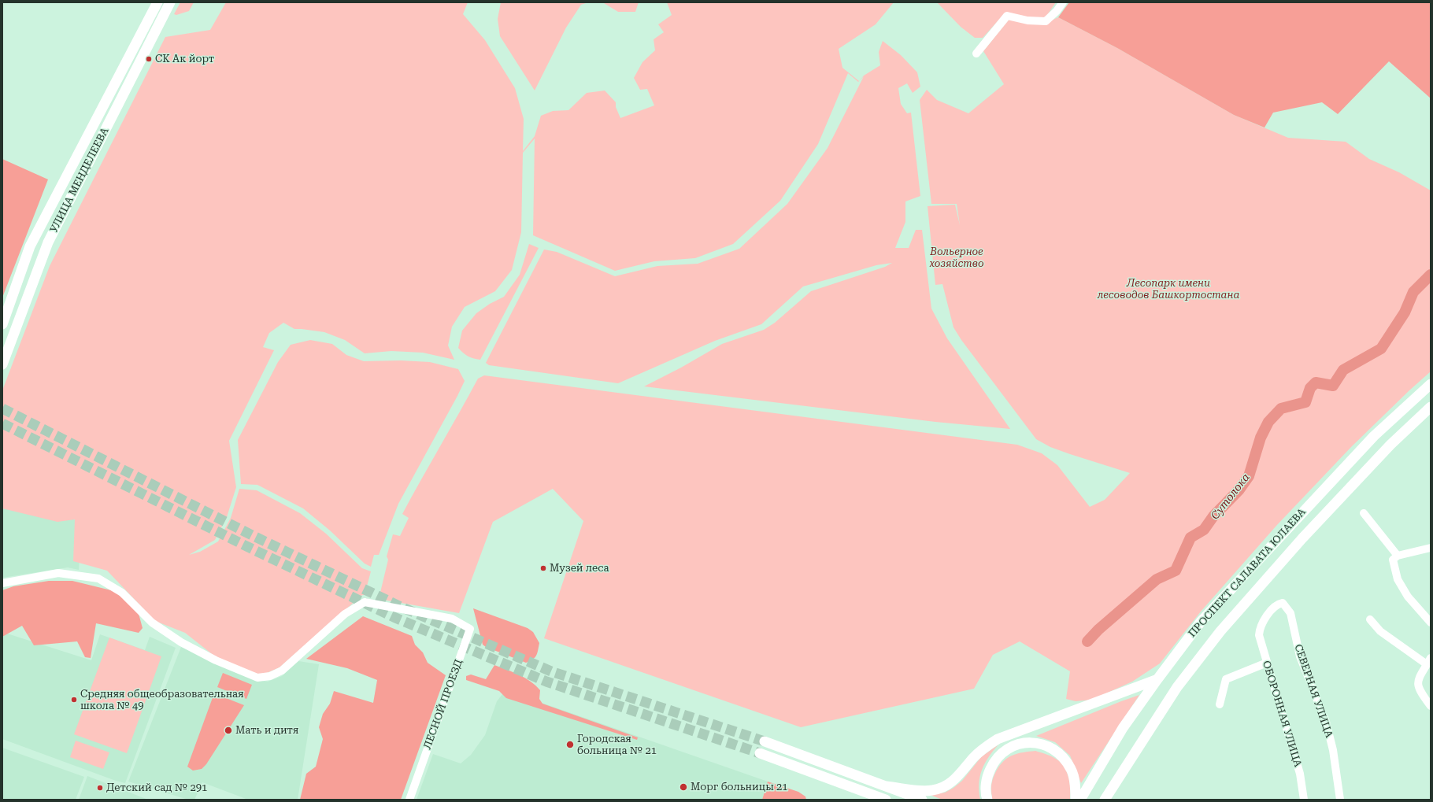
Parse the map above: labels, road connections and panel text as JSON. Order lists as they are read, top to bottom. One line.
{"streets":{"main road":["УЛИЦА МЕНДЕЛЕЕВА","ПРОСПЕКТ САЛАВАТА ЮЛАЕВА"],"street":["СЕВЕРНАЯ УЛИЦА","ЛЕСНОЙ ПРОЕЗД","ОБОРОННАЯ УЛИЦА"]},"crossings":[["СЕВЕРНАЯ УЛИЦА","ОБОРОННАЯ УЛИЦА"]],"water":["Сутолока"],"parks":["Вольерное хозяйство","Лесопарк имени лесоводов Башкортостана"],"places":["СК Ак йорт","Музей леса","Средняя общеобразовательная школа № 49","Мать и дитя","Городская больница № 21","Морг больницы 21","Детский сад № 291"]}
